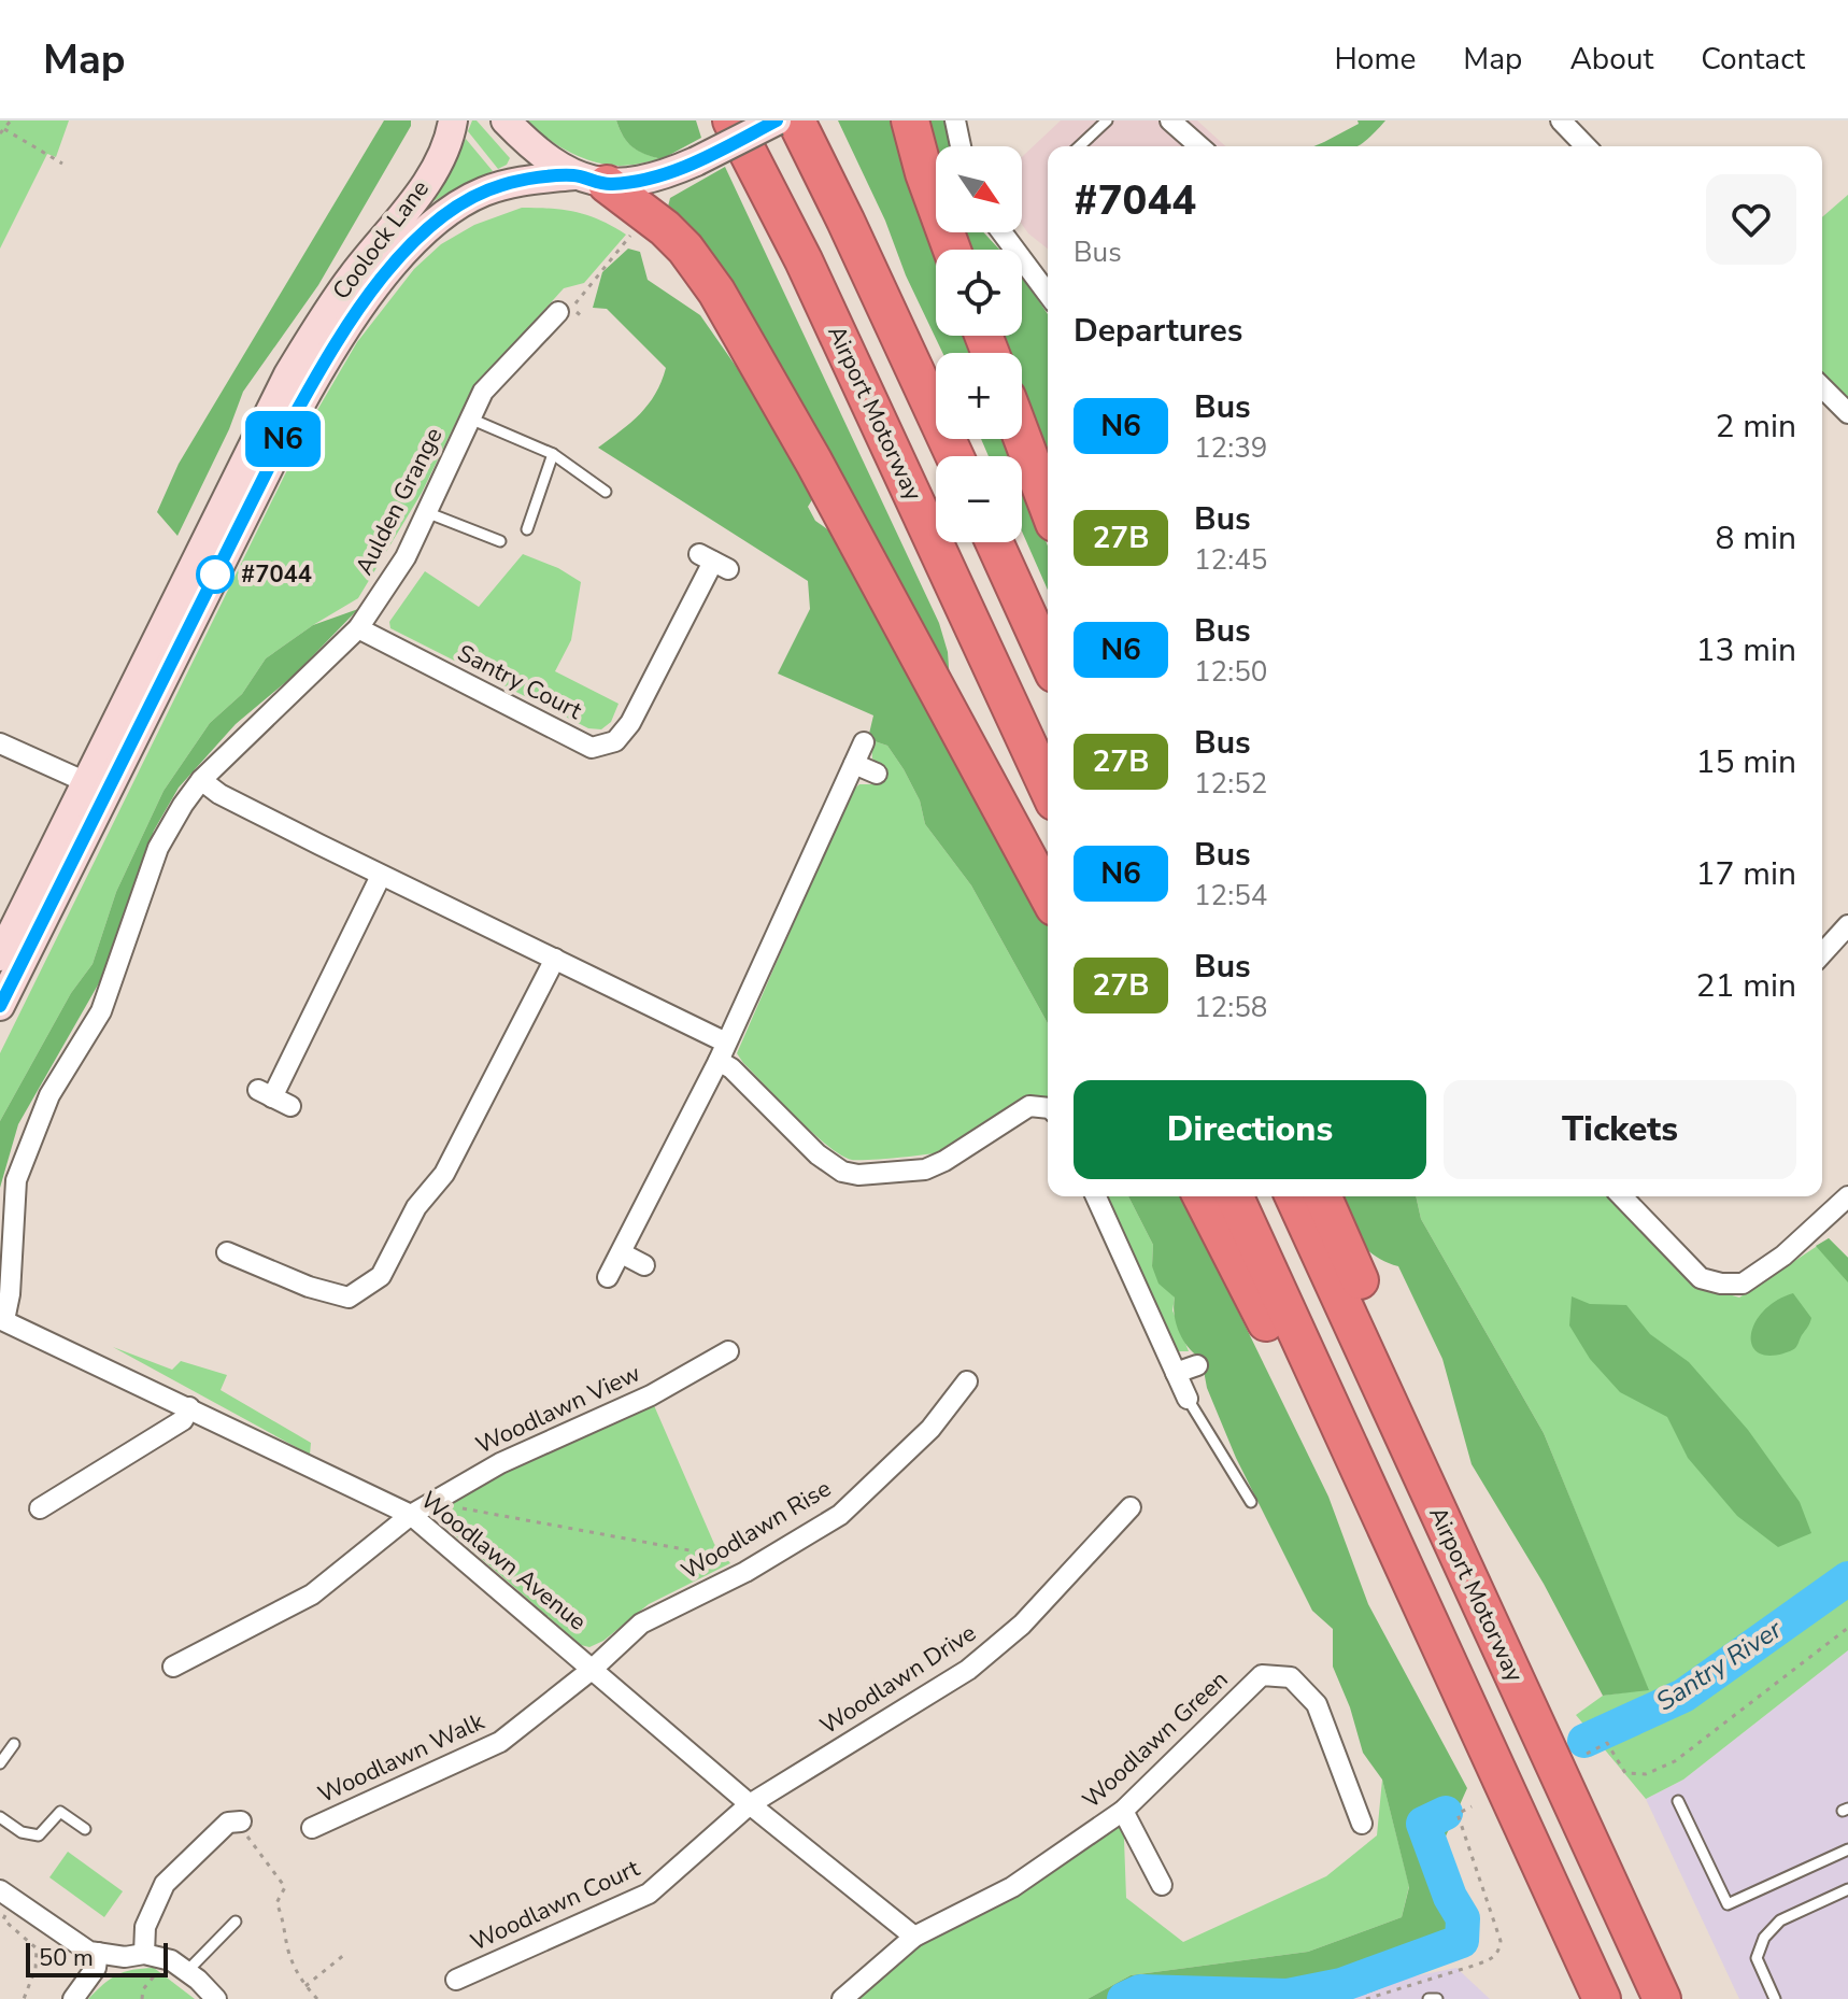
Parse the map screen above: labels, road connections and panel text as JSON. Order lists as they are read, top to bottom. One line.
{"streets":{"highway":["Airport Motorway"],"main road":["Coolock Lane"],"street":["Aulden Grange","Santry Court","Woodlawn View","Woodlawn Rise","Woodlawn Avenue","Woodlawn Drive","Woodlawn Green","Woodlawn Walk","Woodlawn Court"]},"crossings":[["Aulden Grange","Santry Court"],["Aulden Grange","Woodlawn Avenue"],["Woodlawn View","Woodlawn Avenue"],["Woodlawn Rise","Woodlawn Avenue"],["Woodlawn Rise","Woodlawn Walk"],["Woodlawn Avenue","Woodlawn Drive"],["Woodlawn Avenue","Woodlawn Green"],["Woodlawn Avenue","Woodlawn Walk"],["Woodlawn Avenue","Woodlawn Court"],["Woodlawn Drive","Woodlawn Court"]],"water":["Santry River"],"places":["#7044"],"lines":["bus line N6"],"scale_bar":"50 m","north":"bottom right","page":{"header":"Map","nav":["Home","Map","About","Contact"],"on_map":"N6","map_buttons":["+","−"],"heading":[["#7044","Bus"],"Departures"],"list":[{"mark":"N6","name":"Bus","note":"12:39","value":"2 min"},{"mark":"27B","name":"Bus","note":"12:45","value":"8 min"},{"mark":"N6","name":"Bus","note":"12:50","value":"13 min"},{"mark":"27B","name":"Bus","note":"12:52","value":"15 min"},{"mark":"N6","name":"Bus","note":"12:54","value":"17 min"},{"mark":"27B","name":"Bus","note":"12:58","value":"21 min"}],"buttons":["Directions","Tickets"],"scale":"50 m"}}
